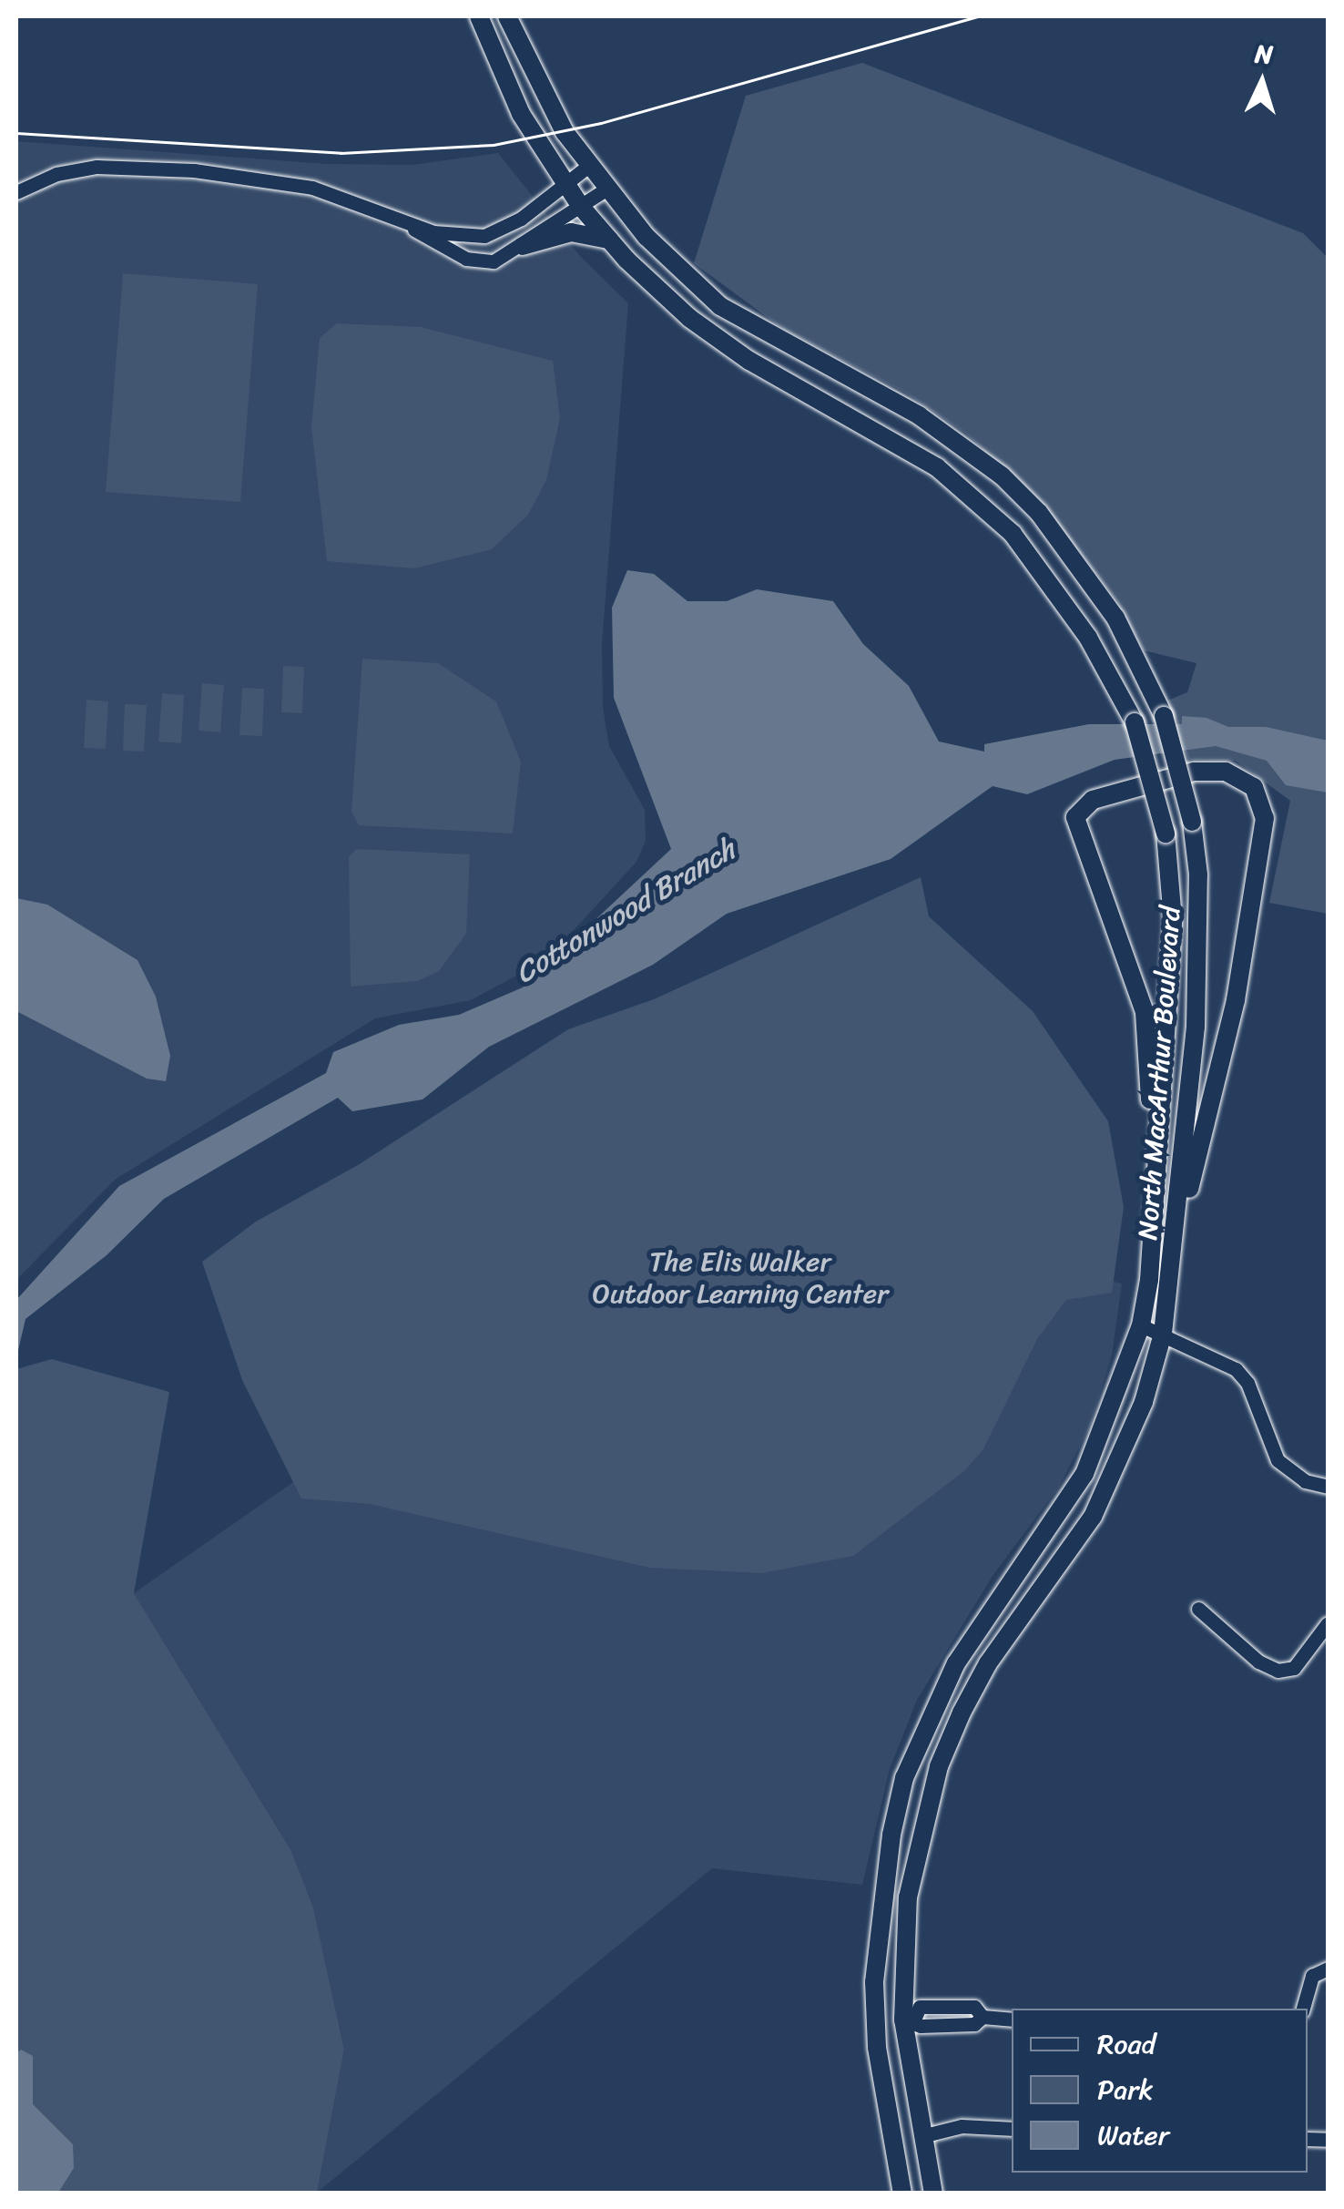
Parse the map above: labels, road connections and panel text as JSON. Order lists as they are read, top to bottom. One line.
{"streets":{"main road":["North MacArthur Boulevard"]},"water":["Cottonwood Branch"],"parks":["The Elis Walker Outdoor Learning Center"],"legend":["Road","Park","Water"],"north":"top"}
